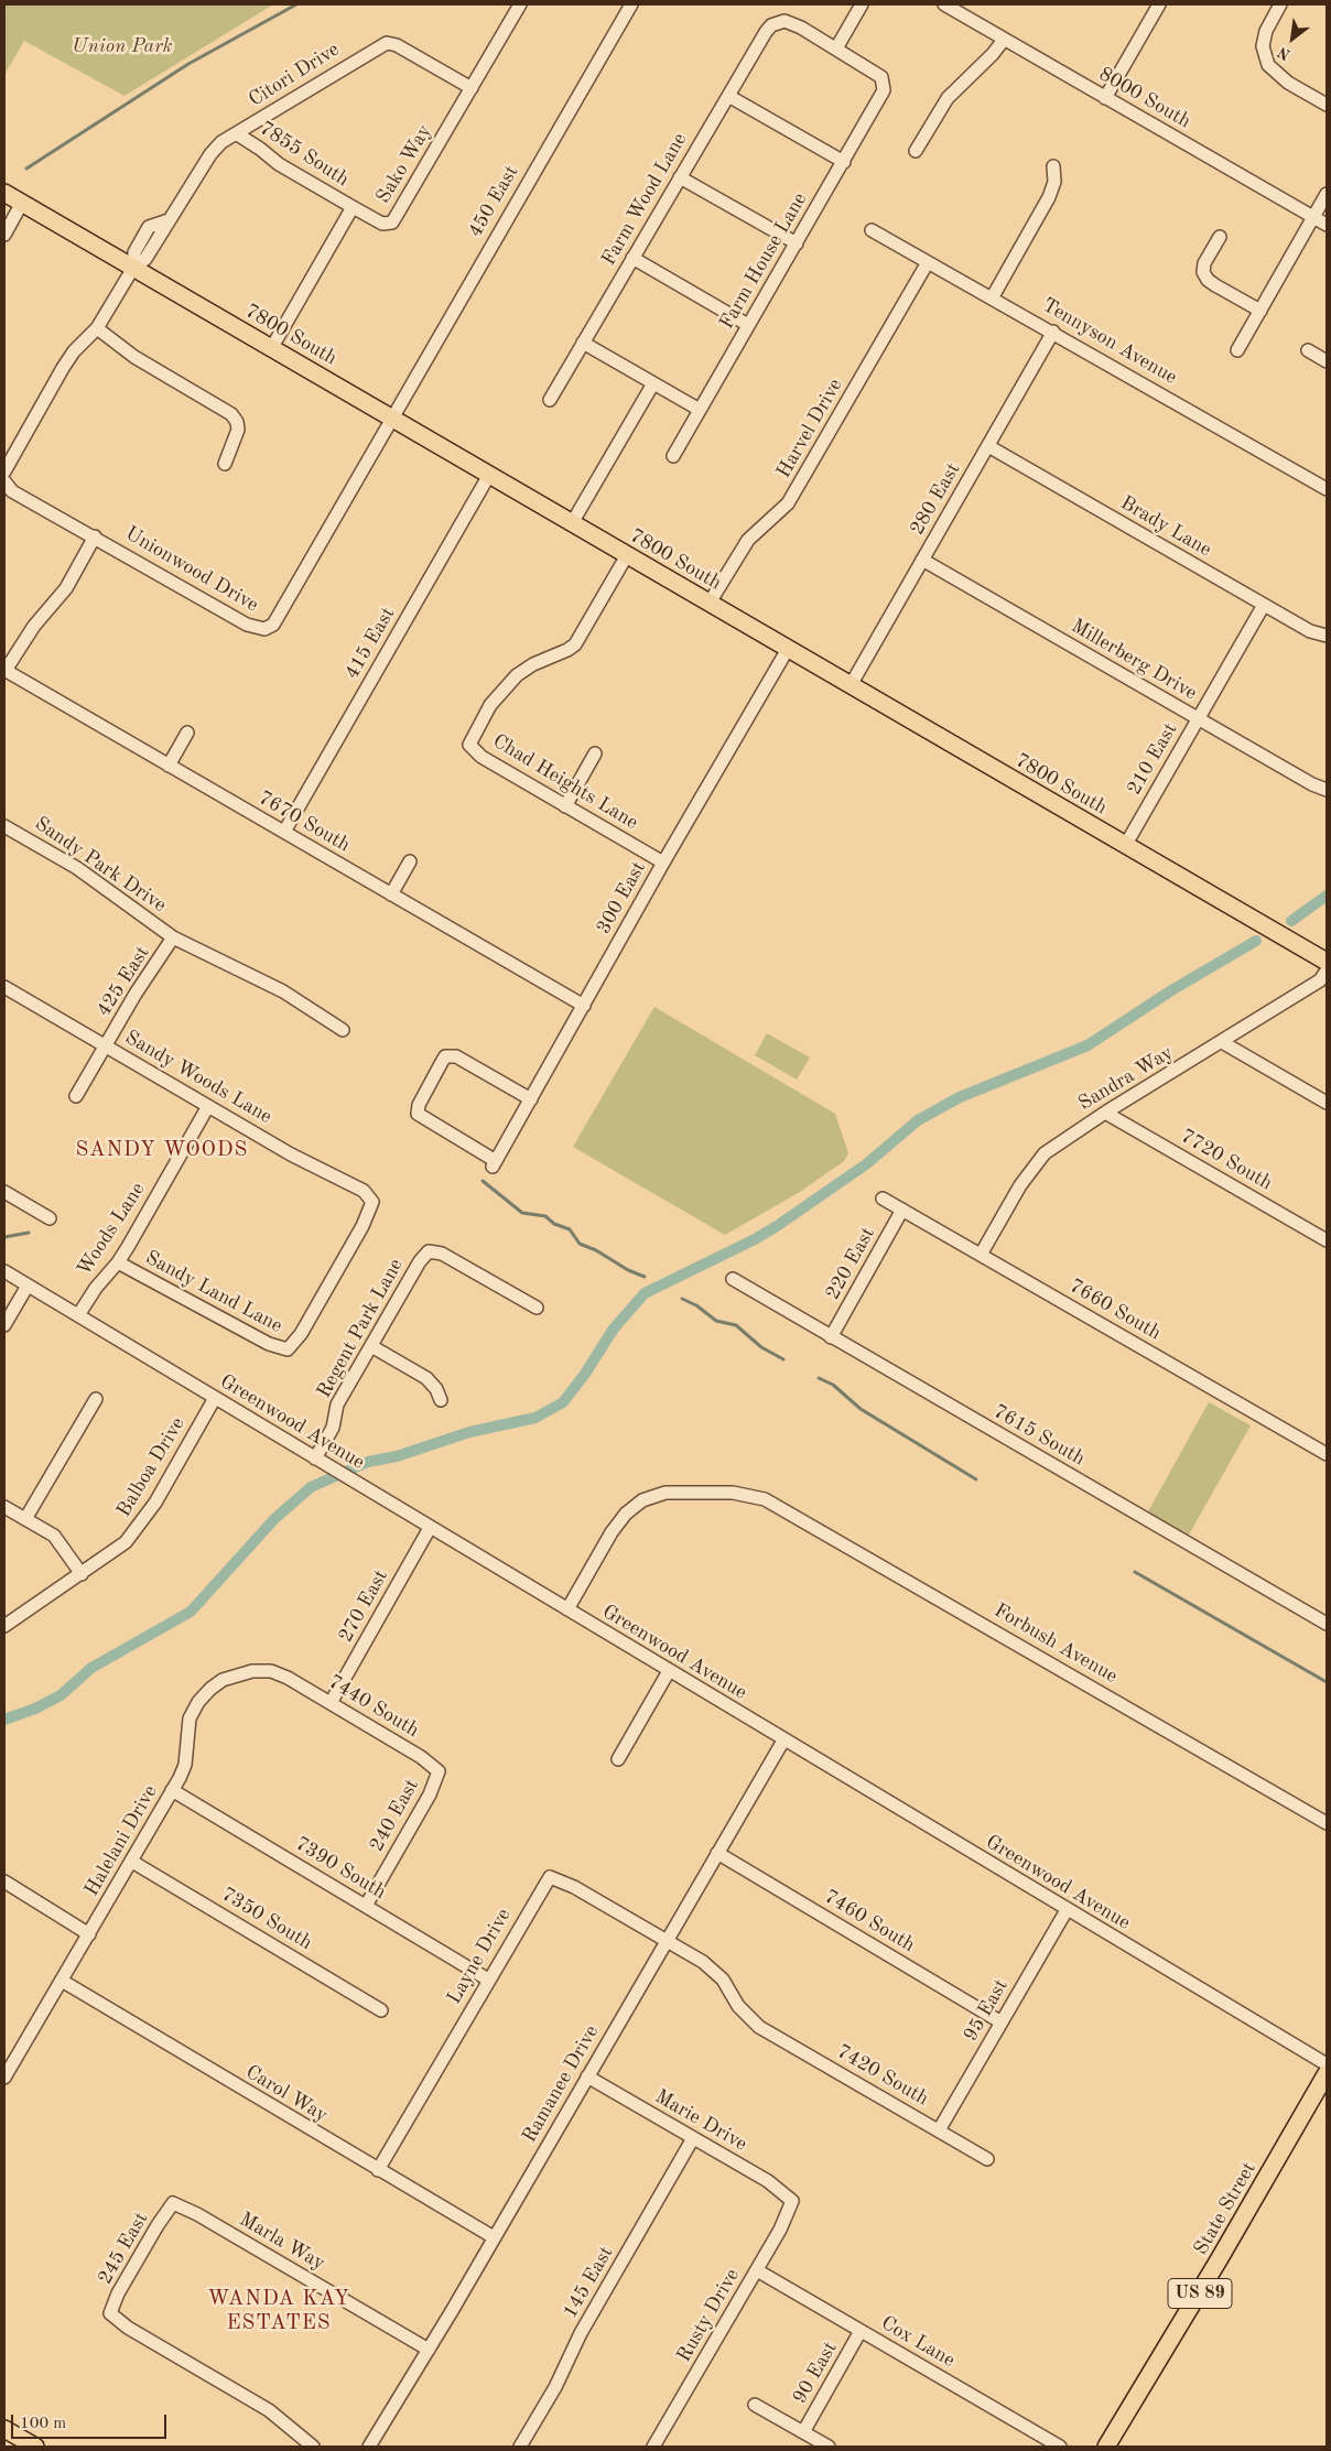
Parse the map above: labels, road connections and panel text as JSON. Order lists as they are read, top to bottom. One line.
{"streets":{"main road":["7800 South","State Street","US 89"],"street":["Citori Drive","8000 South","7855 South","Sako Way","Farm Wood Lane","450 East","Farm House Lane","Tennyson Avenue","Harvel Drive","280 East","Brady Lane","Unionwood Drive","415 East","Millerberg Drive","210 East","Chad Heights Lane","7670 South","Sandy Park Drive","300 East","425 East","Sandy Woods Lane","Sandra Way","7720 South","Woods Lane","220 East","Sandy Land Lane","7660 South","Regent Park Lane","Greenwood Avenue","7615 South","Balboa Drive","270 East","Forbush Avenue","7440 South","240 East","Halelani Drive","7390 South","7350 South","7460 South","Layne Drive","95 East","7420 South","Ramanee Drive","Carol Way","Marie Drive","Marla Way","245 East","145 East","Rusty Drive","Cox Lane","90 East"]},"crossings":[["Citori Drive","7855 South"],["Citori Drive","Sako Way"],["Citori Drive","7800 South"],["7855 South","Sako Way"],["Sako Way","7800 South"],["Farm Wood Lane","Farm House Lane"],["450 East","7800 South"],["450 East","Unionwood Drive"],["7800 South","Harvel Drive"],["7800 South","280 East"],["7800 South","Unionwood Drive"],["7800 South","415 East"],["7800 South","210 East"],["7800 South","Chad Heights Lane"],["7800 South","300 East"],["Tennyson Avenue","Harvel Drive"],["Tennyson Avenue","280 East"],["280 East","Brady Lane"],["280 East","Millerberg Drive"],["Brady Lane","210 East"],["415 East","7670 South"],["Millerberg Drive","210 East"],["Chad Heights Lane","300 East"],["7670 South","300 East"],["Sandy Park Drive","425 East"],["425 East","Sandy Woods Lane"],["Sandy Woods Lane","Woods Lane"],["Sandy Woods Lane","Sandy Land Lane"],["Sandra Way","7720 South"],["Sandra Way","7660 South"],["Woods Lane","Sandy Land Lane"],["Woods Lane","Greenwood Avenue"],["220 East","7660 South"],["220 East","7615 South"],["Regent Park Lane","Greenwood Avenue"],["Greenwood Avenue","Balboa Drive"],["Greenwood Avenue","270 East"],["Greenwood Avenue","Forbush Avenue"],["Greenwood Avenue","95 East"],["Greenwood Avenue","Ramanee Drive"],["270 East","7440 South"],["7440 South","240 East"],["7440 South","Halelani Drive"],["240 East","7390 South"],["Halelani Drive","7390 South"],["Halelani Drive","7350 South"],["Halelani Drive","Carol Way"],["7390 South","Layne Drive"],["7460 South","95 East"],["7460 South","Ramanee Drive"],["Layne Drive","7420 South"],["Layne Drive","Ramanee Drive"],["Layne Drive","Carol Way"],["95 East","7420 South"],["7420 South","Ramanee Drive"],["Ramanee Drive","Carol Way"],["Ramanee Drive","Marie Drive"],["Ramanee Drive","Marla Way"],["Marie Drive","145 East"],["Marie Drive","Rusty Drive"],["Marla Way","245 East"],["Rusty Drive","Cox Lane"],["Cox Lane","90 East"]],"districts":["SANDY WOODS","WANDA KAY ESTATES"],"parks":["Union Park"],"scale_bar":"100 m","north":"bottom left"}
